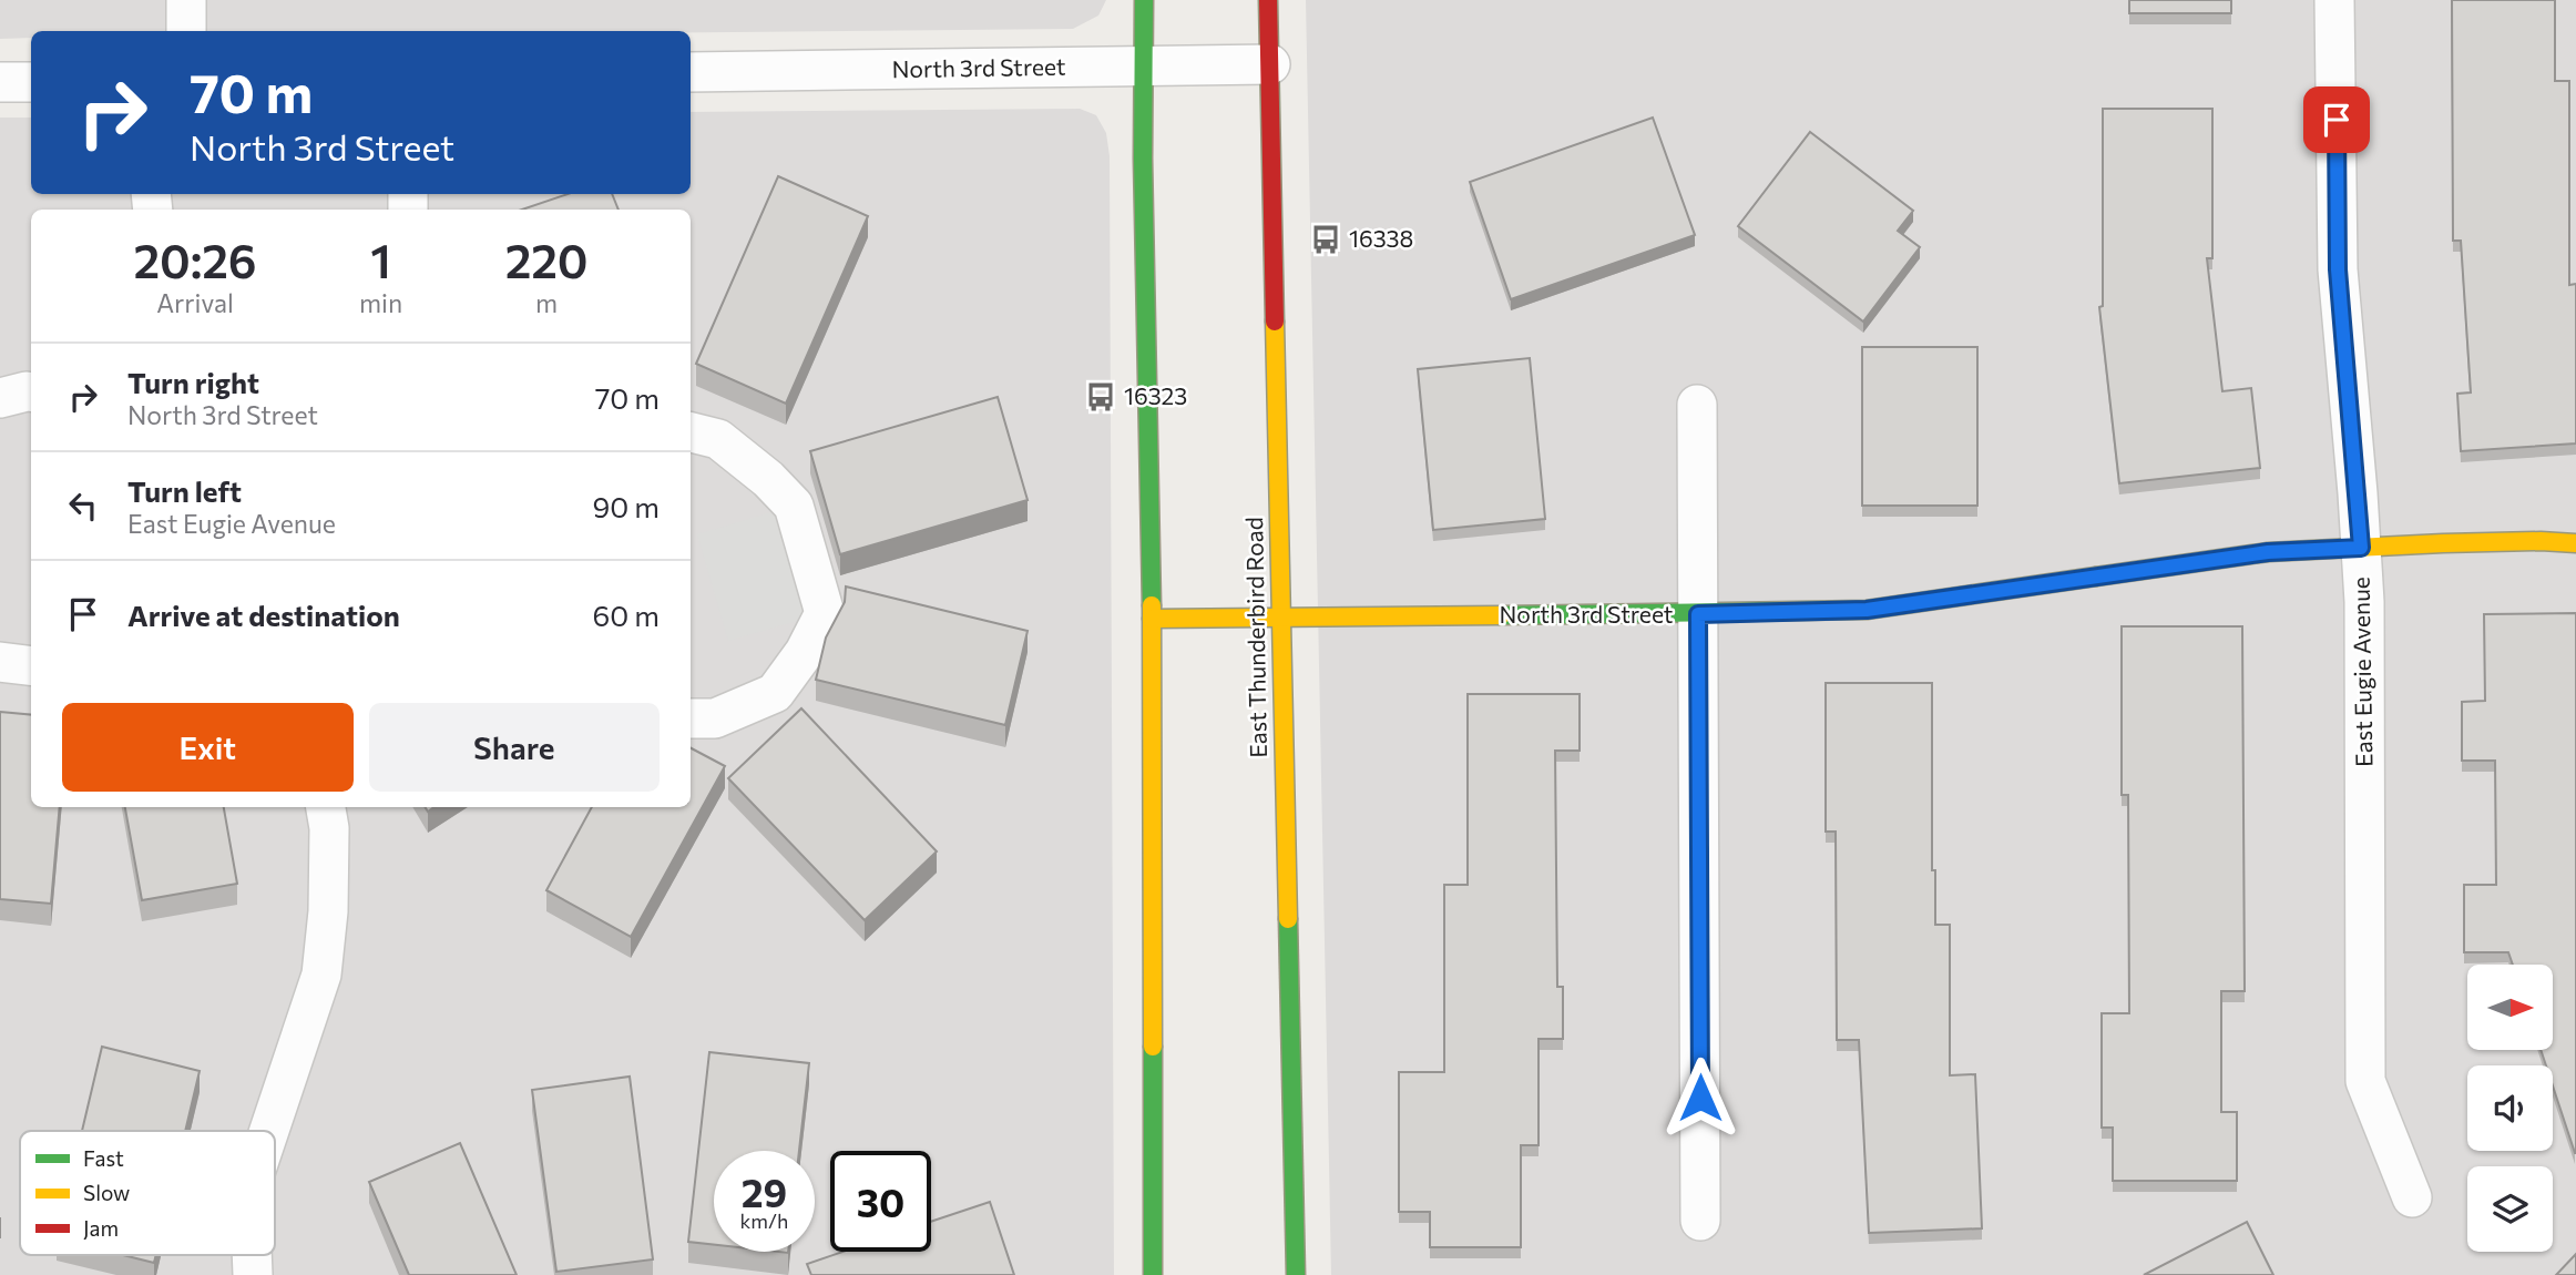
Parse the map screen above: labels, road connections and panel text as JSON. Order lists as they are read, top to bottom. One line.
{"streets":{"main road":["North 3rd Street","East Thunderbird Road"],"street":["East Eugie Avenue"]},"crossings":[["North 3rd Street","East Thunderbird Road"],["North 3rd Street","East Eugie Avenue"]],"places":{"bus stop":["16338","16323"]},"legend":["Fast","Slow","Jam"],"north":"right","page":{"turn":["70 m","North 3rd Street"],"eta":["20:26","Arrival","1","min","220","m"],"list":[{"name":"Turn right","note":"North 3rd Street","value":"70 m"},{"name":"Turn left","note":"East Eugie Avenue","value":"90 m"},{"name":"Arrive at destination","value":"60 m"}],"buttons":["Exit","Share"],"speed":"29 km/h","limit":"30"}}
